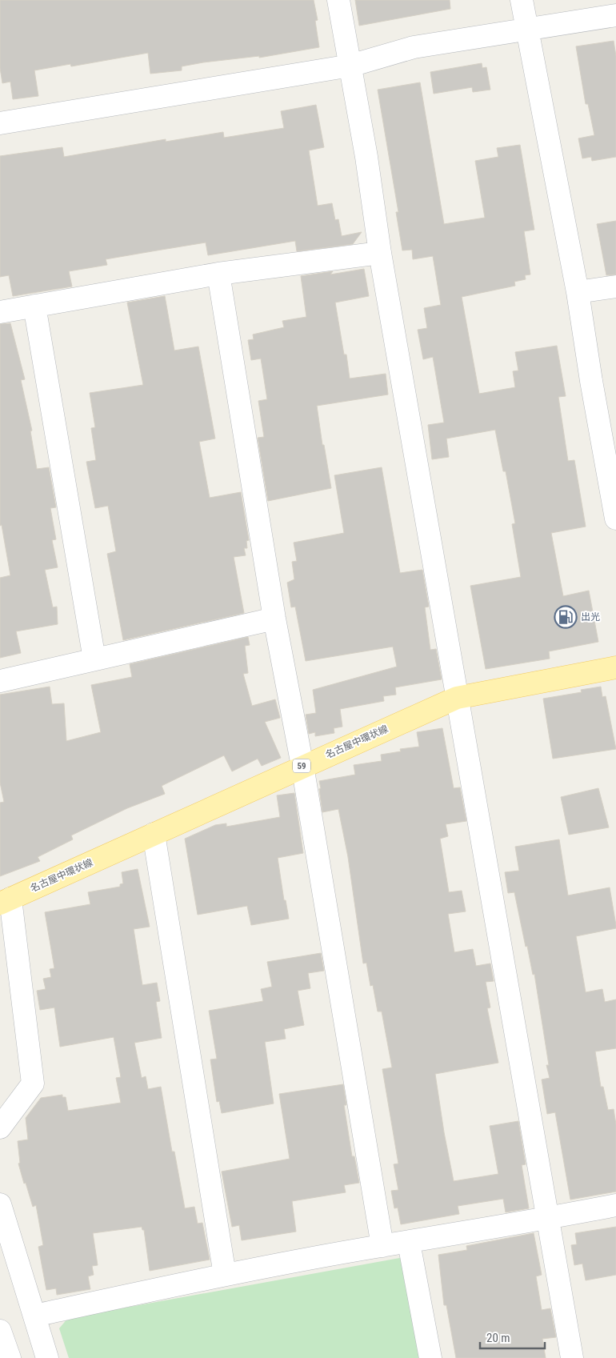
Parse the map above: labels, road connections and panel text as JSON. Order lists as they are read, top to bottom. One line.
{"streets":{"main road":["名古屋中環状線","59"]},"places":{"fuel station":["出光"]},"scale_bar":"20 m"}
